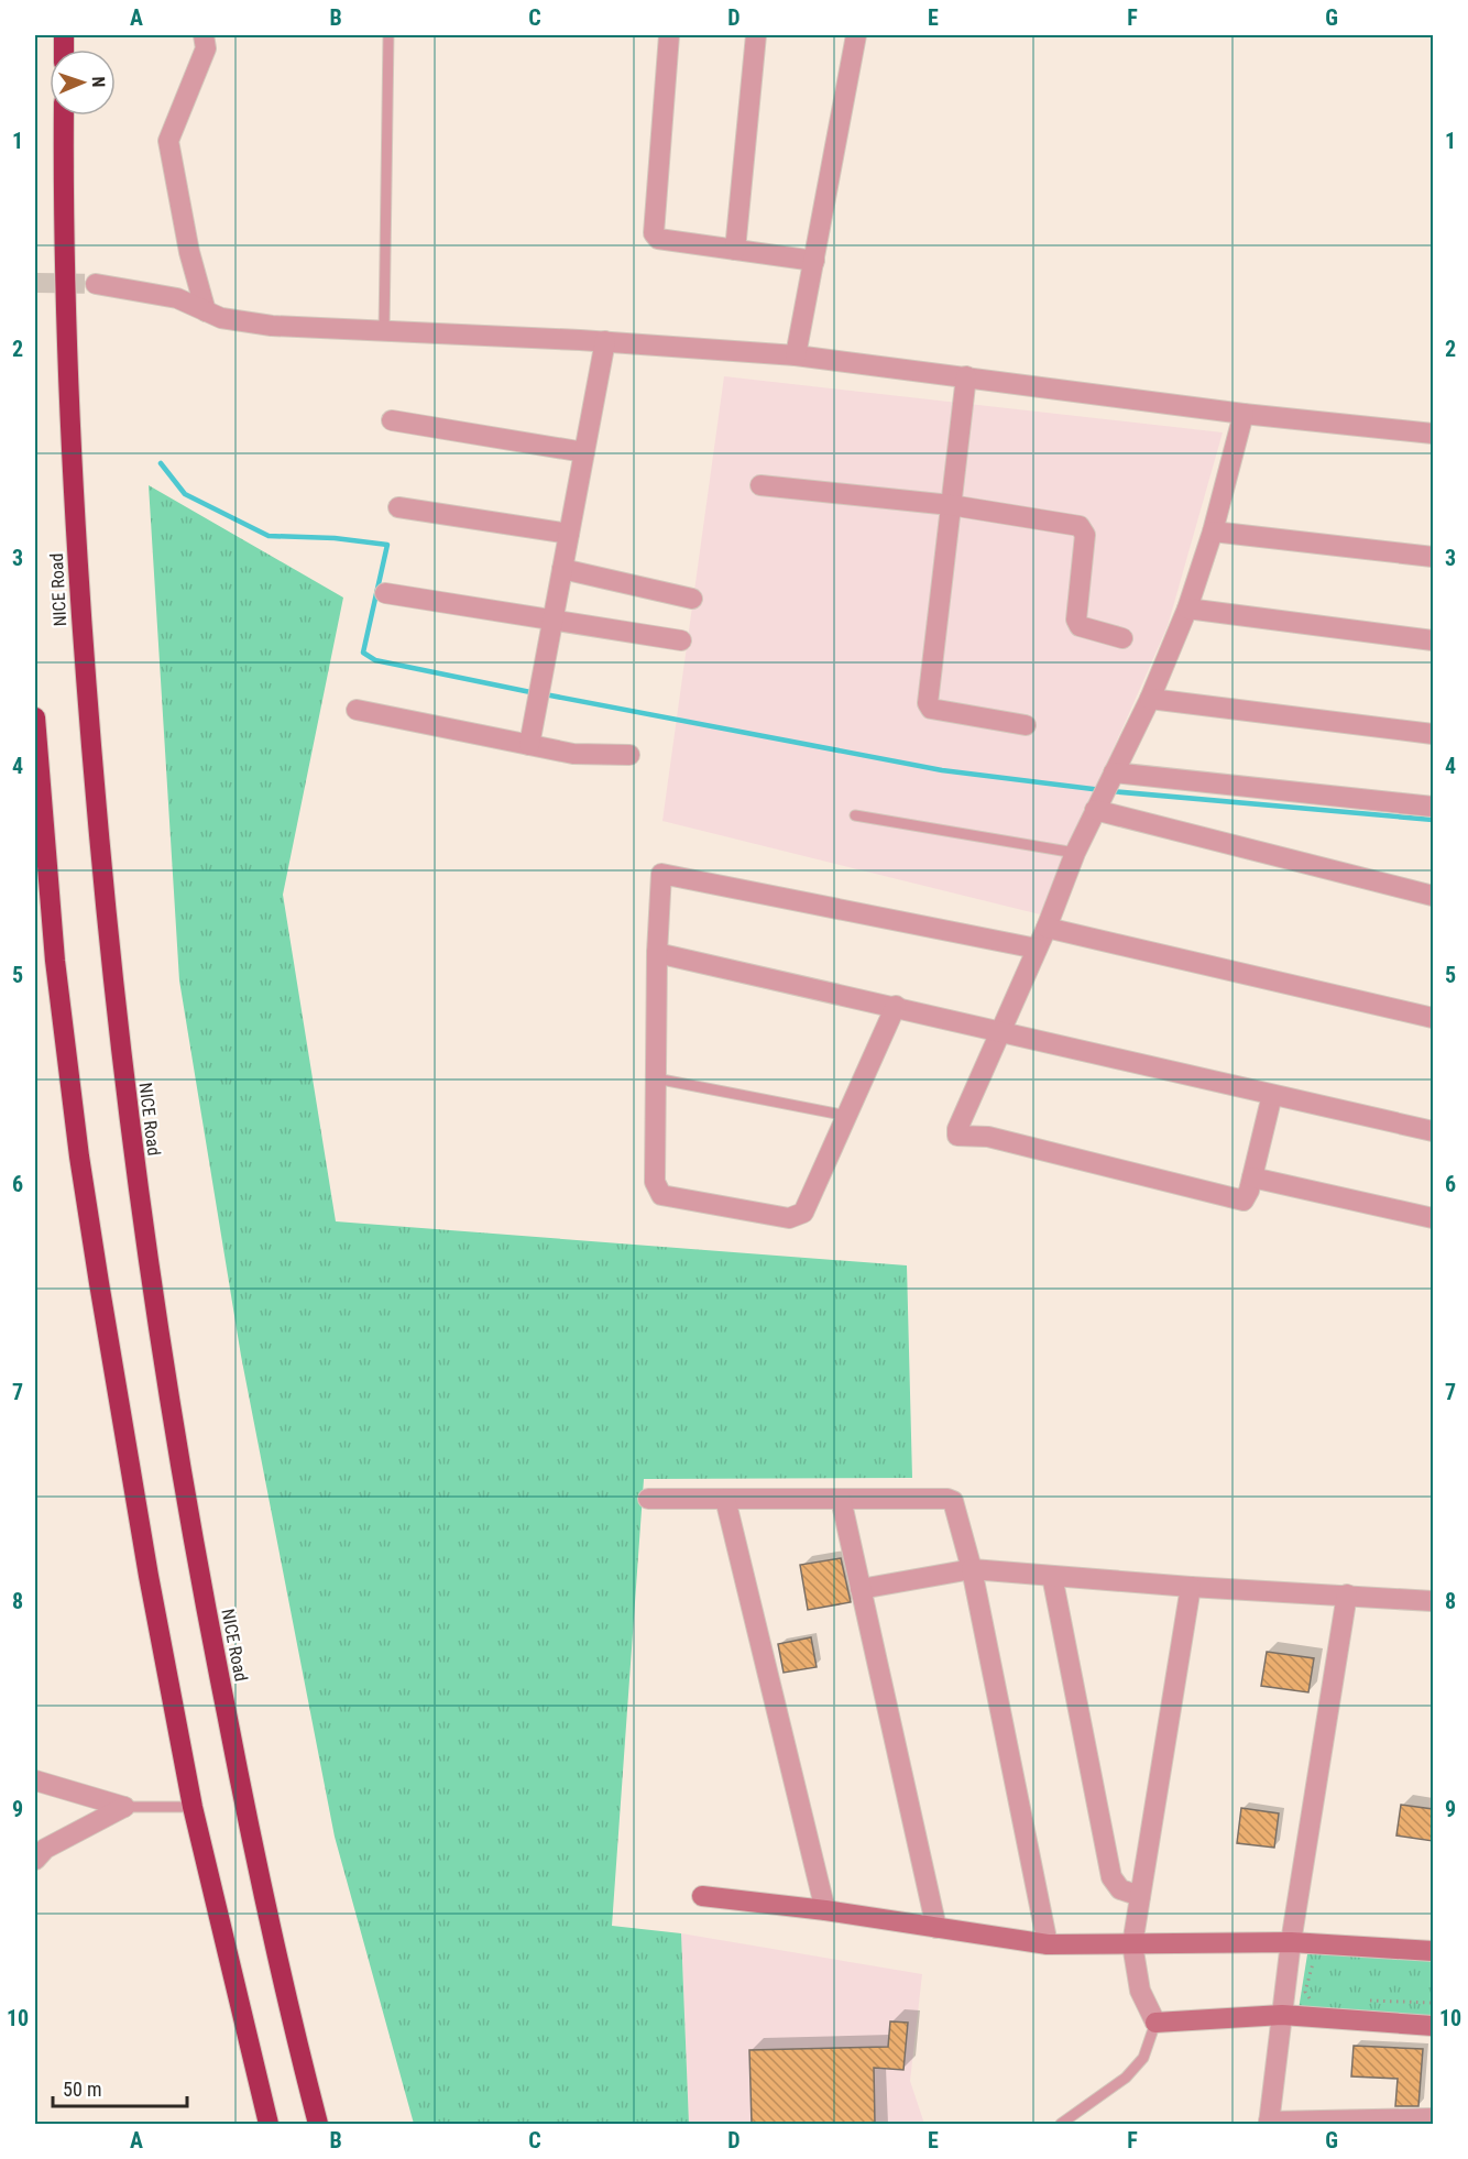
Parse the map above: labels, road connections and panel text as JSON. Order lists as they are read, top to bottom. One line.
{"streets":{"highway":["NICE Road"]},"scale_bar":"50 m","north":"right","grid":{"columns":["A","B","C","D","E","F","G"],"rows":["1","2","3","4","5","6","7","8","9","10"]}}
